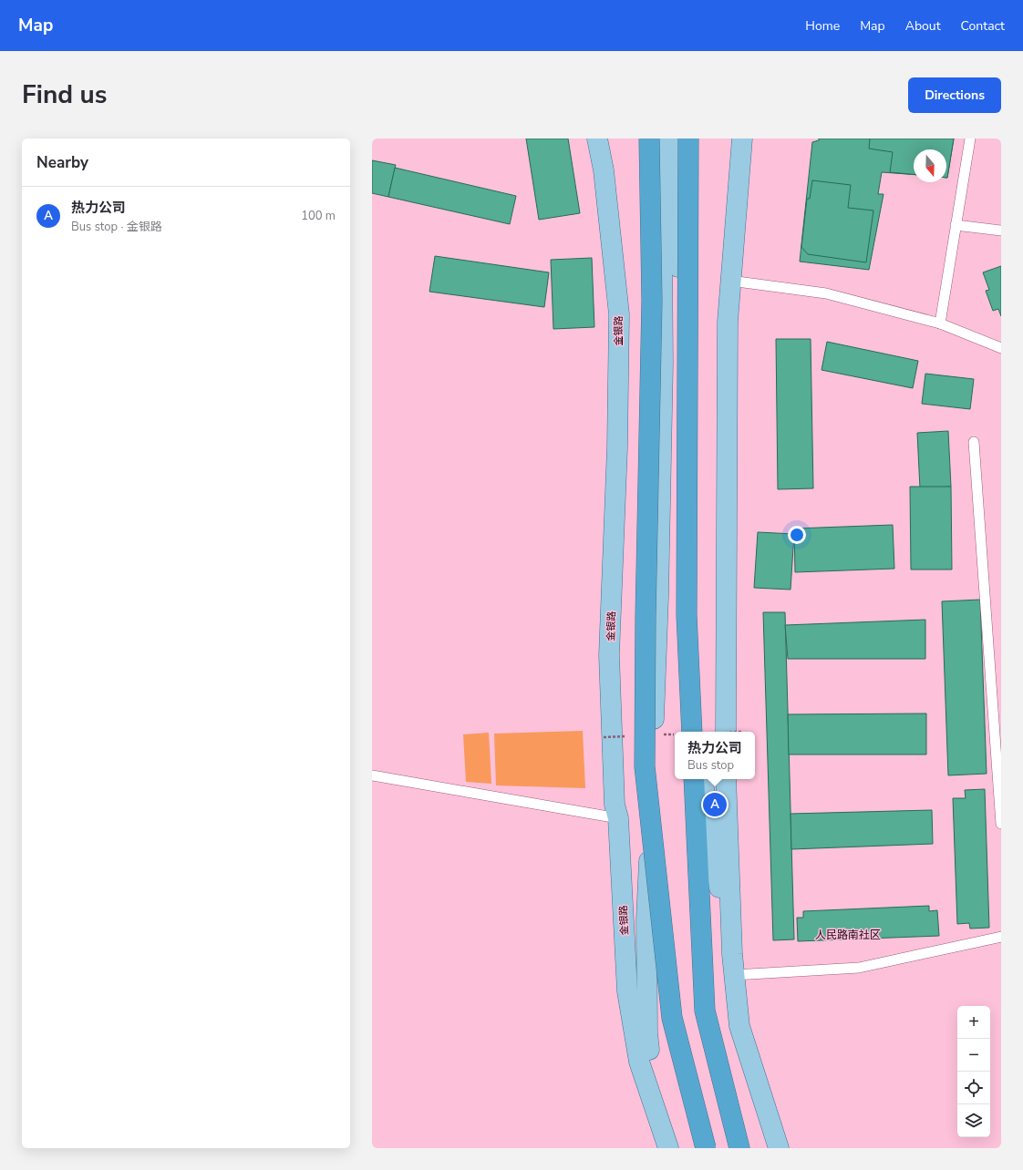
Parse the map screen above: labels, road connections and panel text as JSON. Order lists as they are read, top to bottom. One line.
{"streets":{"main road":["金银路"]},"districts":["人民路南社区"],"north":"bottom","page":{"header":"Map","nav":["Home","Map","About","Contact"],"title":"Find us","buttons":"Directions","heading":"Nearby","list":[{"mark":"A","name":"热力公司","note":"Bus stop · 金银路","value":"100 m"}],"popup":["热力公司","Bus stop"],"pins":"A","map_buttons":["+","−"]}}
